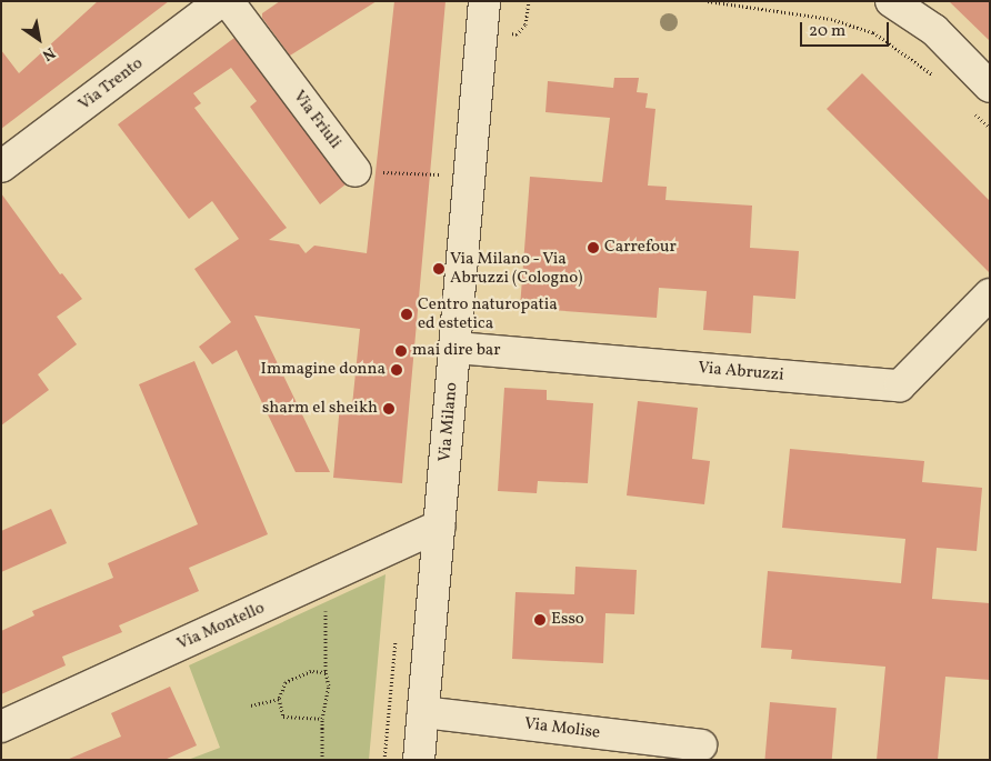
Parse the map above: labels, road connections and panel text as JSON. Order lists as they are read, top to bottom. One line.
{"streets":{"street":["Via Trento","Via Friuli","Via Abruzzi","Via Milano","Via Montello","Via Molise"]},"crossings":[["Via Abruzzi","Via Milano"],["Via Milano","Via Montello"],["Via Milano","Via Molise"]],"places":["Carrefour","Via Milano - Via Abruzzi (Cologno)","Centro naturopatia ed estetica","mai dire bar","Immagine donna","sharm el sheikh","Esso"],"scale_bar":"20 m","north":"bottom right"}
